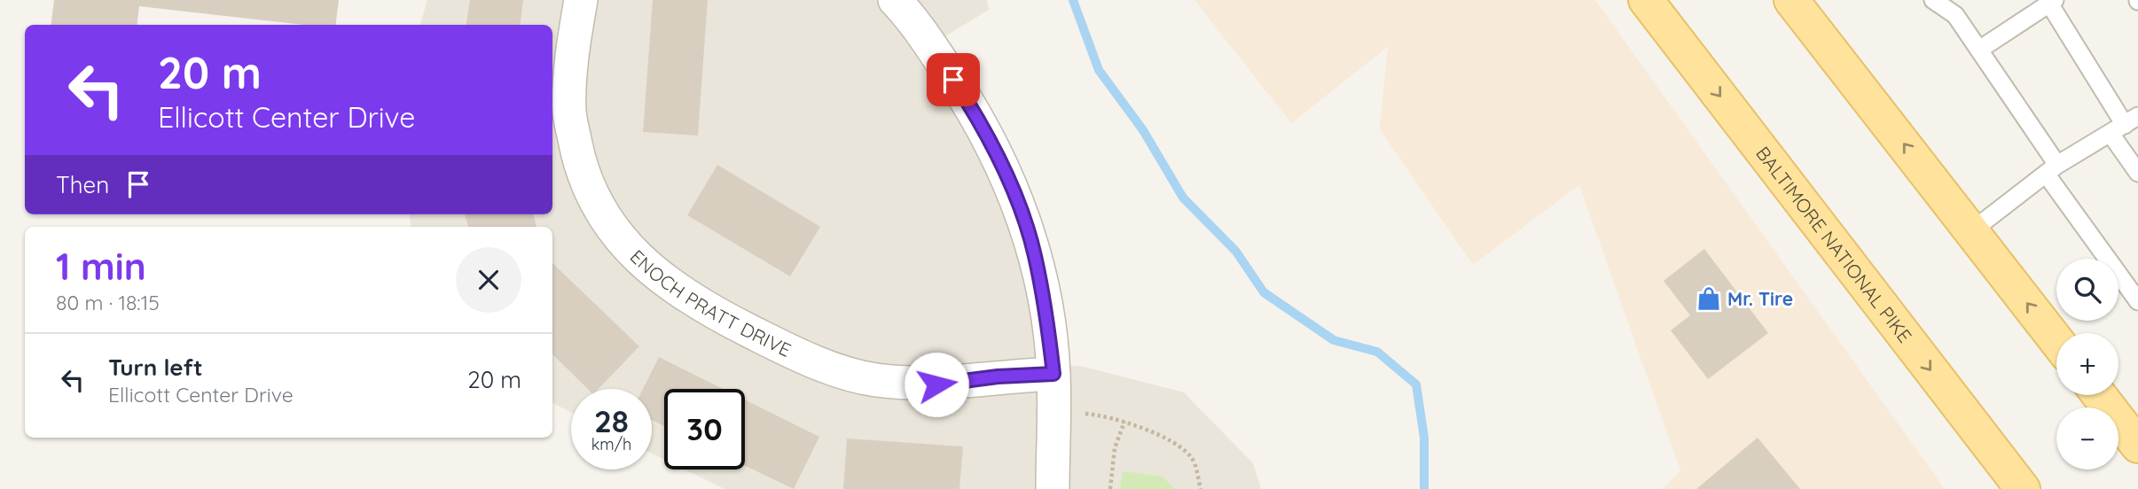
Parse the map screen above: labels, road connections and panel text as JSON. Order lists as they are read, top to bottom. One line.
{"streets":{"main road":["BALTIMORE NATIONAL PIKE"],"street":["ENOCH PRATT DRIVE"]},"places":{"shop":["Mr. Tire"]},"page":{"turn":["20 m","Ellicott Center Drive"],"then":"Then","heading":["1 min","80 m · 18:15"],"map_buttons":["+","−"],"list":[{"name":"Turn left","note":"Ellicott Center Drive","value":"20 m"}],"speed":"28 km/h","limit":"30"}}
